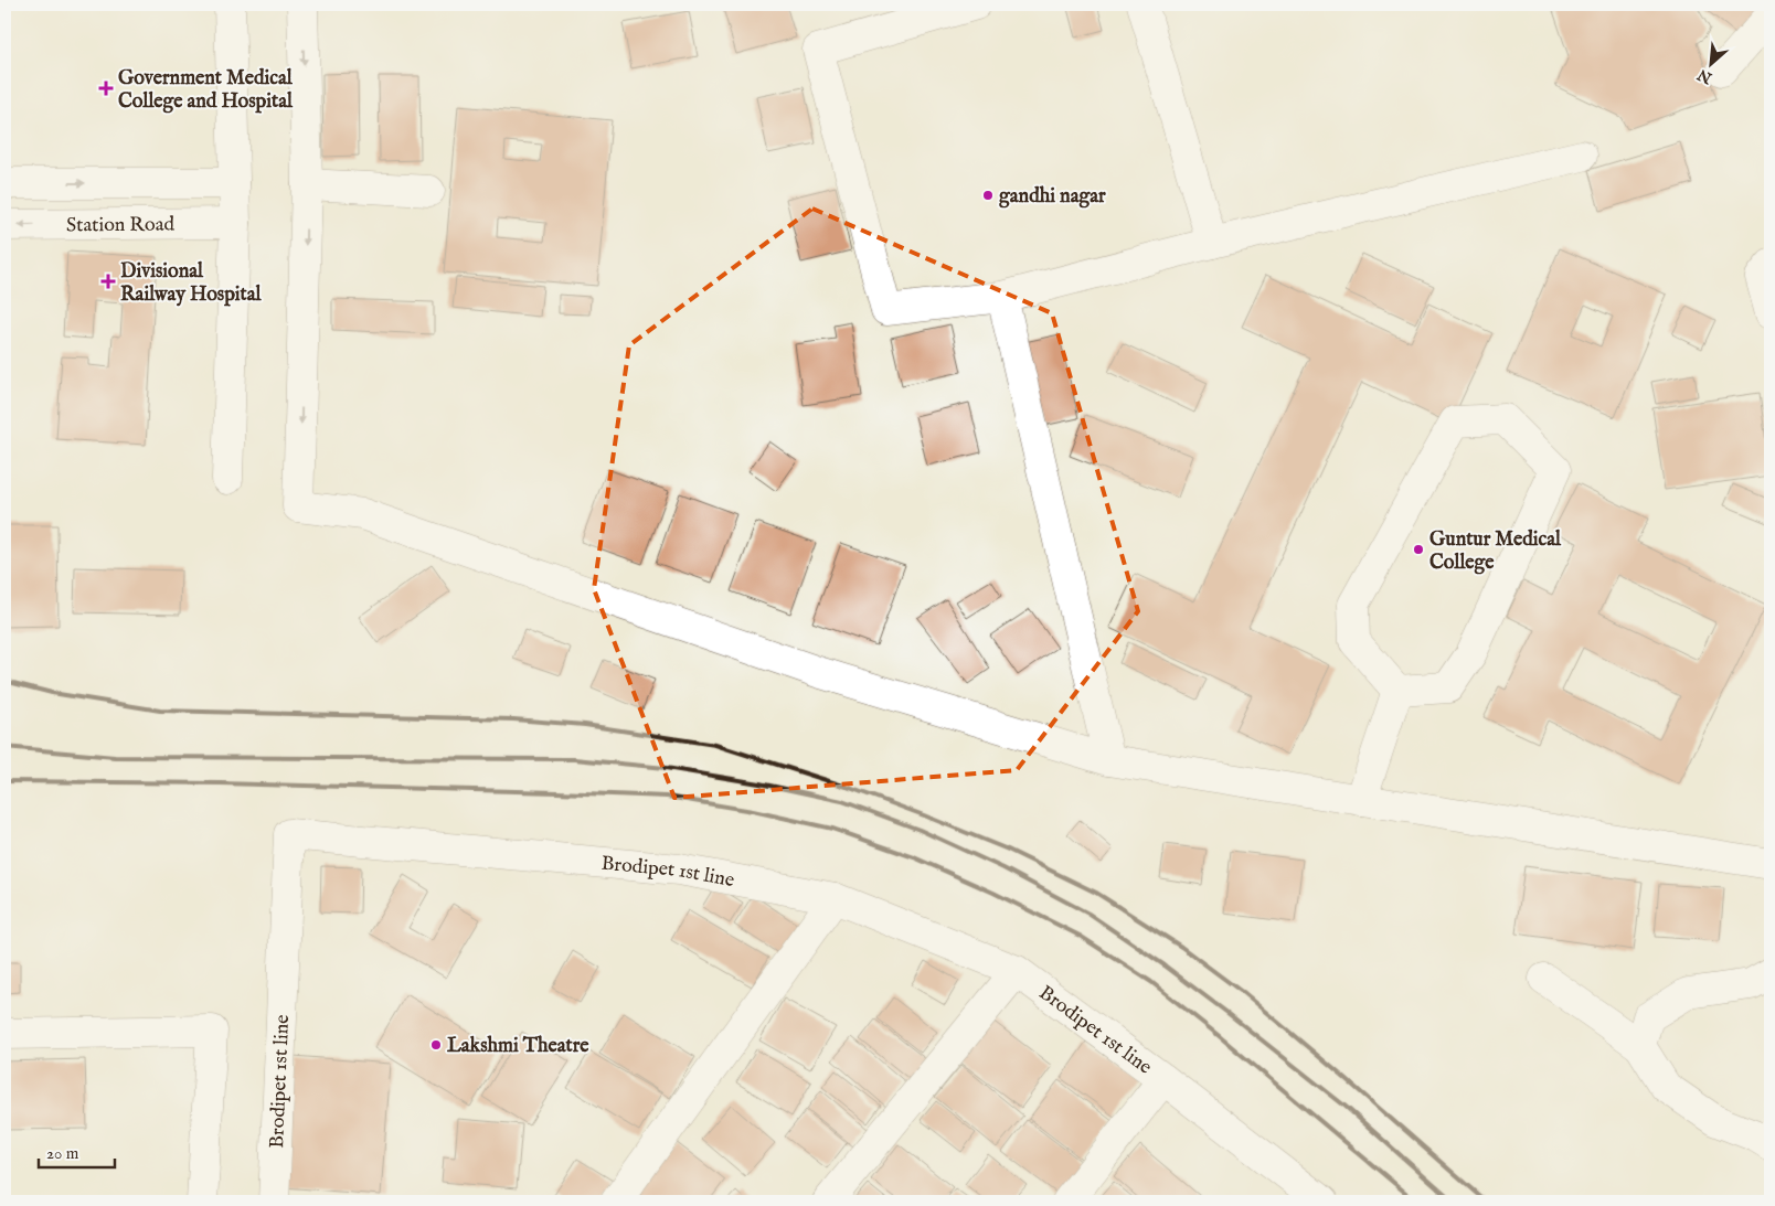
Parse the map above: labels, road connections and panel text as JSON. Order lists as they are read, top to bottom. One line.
{"streets":{"street":["Station Road","Brodipet 1st line"]},"places":{"health":["Government Medical College and Hospital","Divisional Railway Hospital"],"other":["gandhi nagar","Guntur Medical College","Lakshmi Theatre"]},"scale_bar":"20 m","north":"bottom left"}
